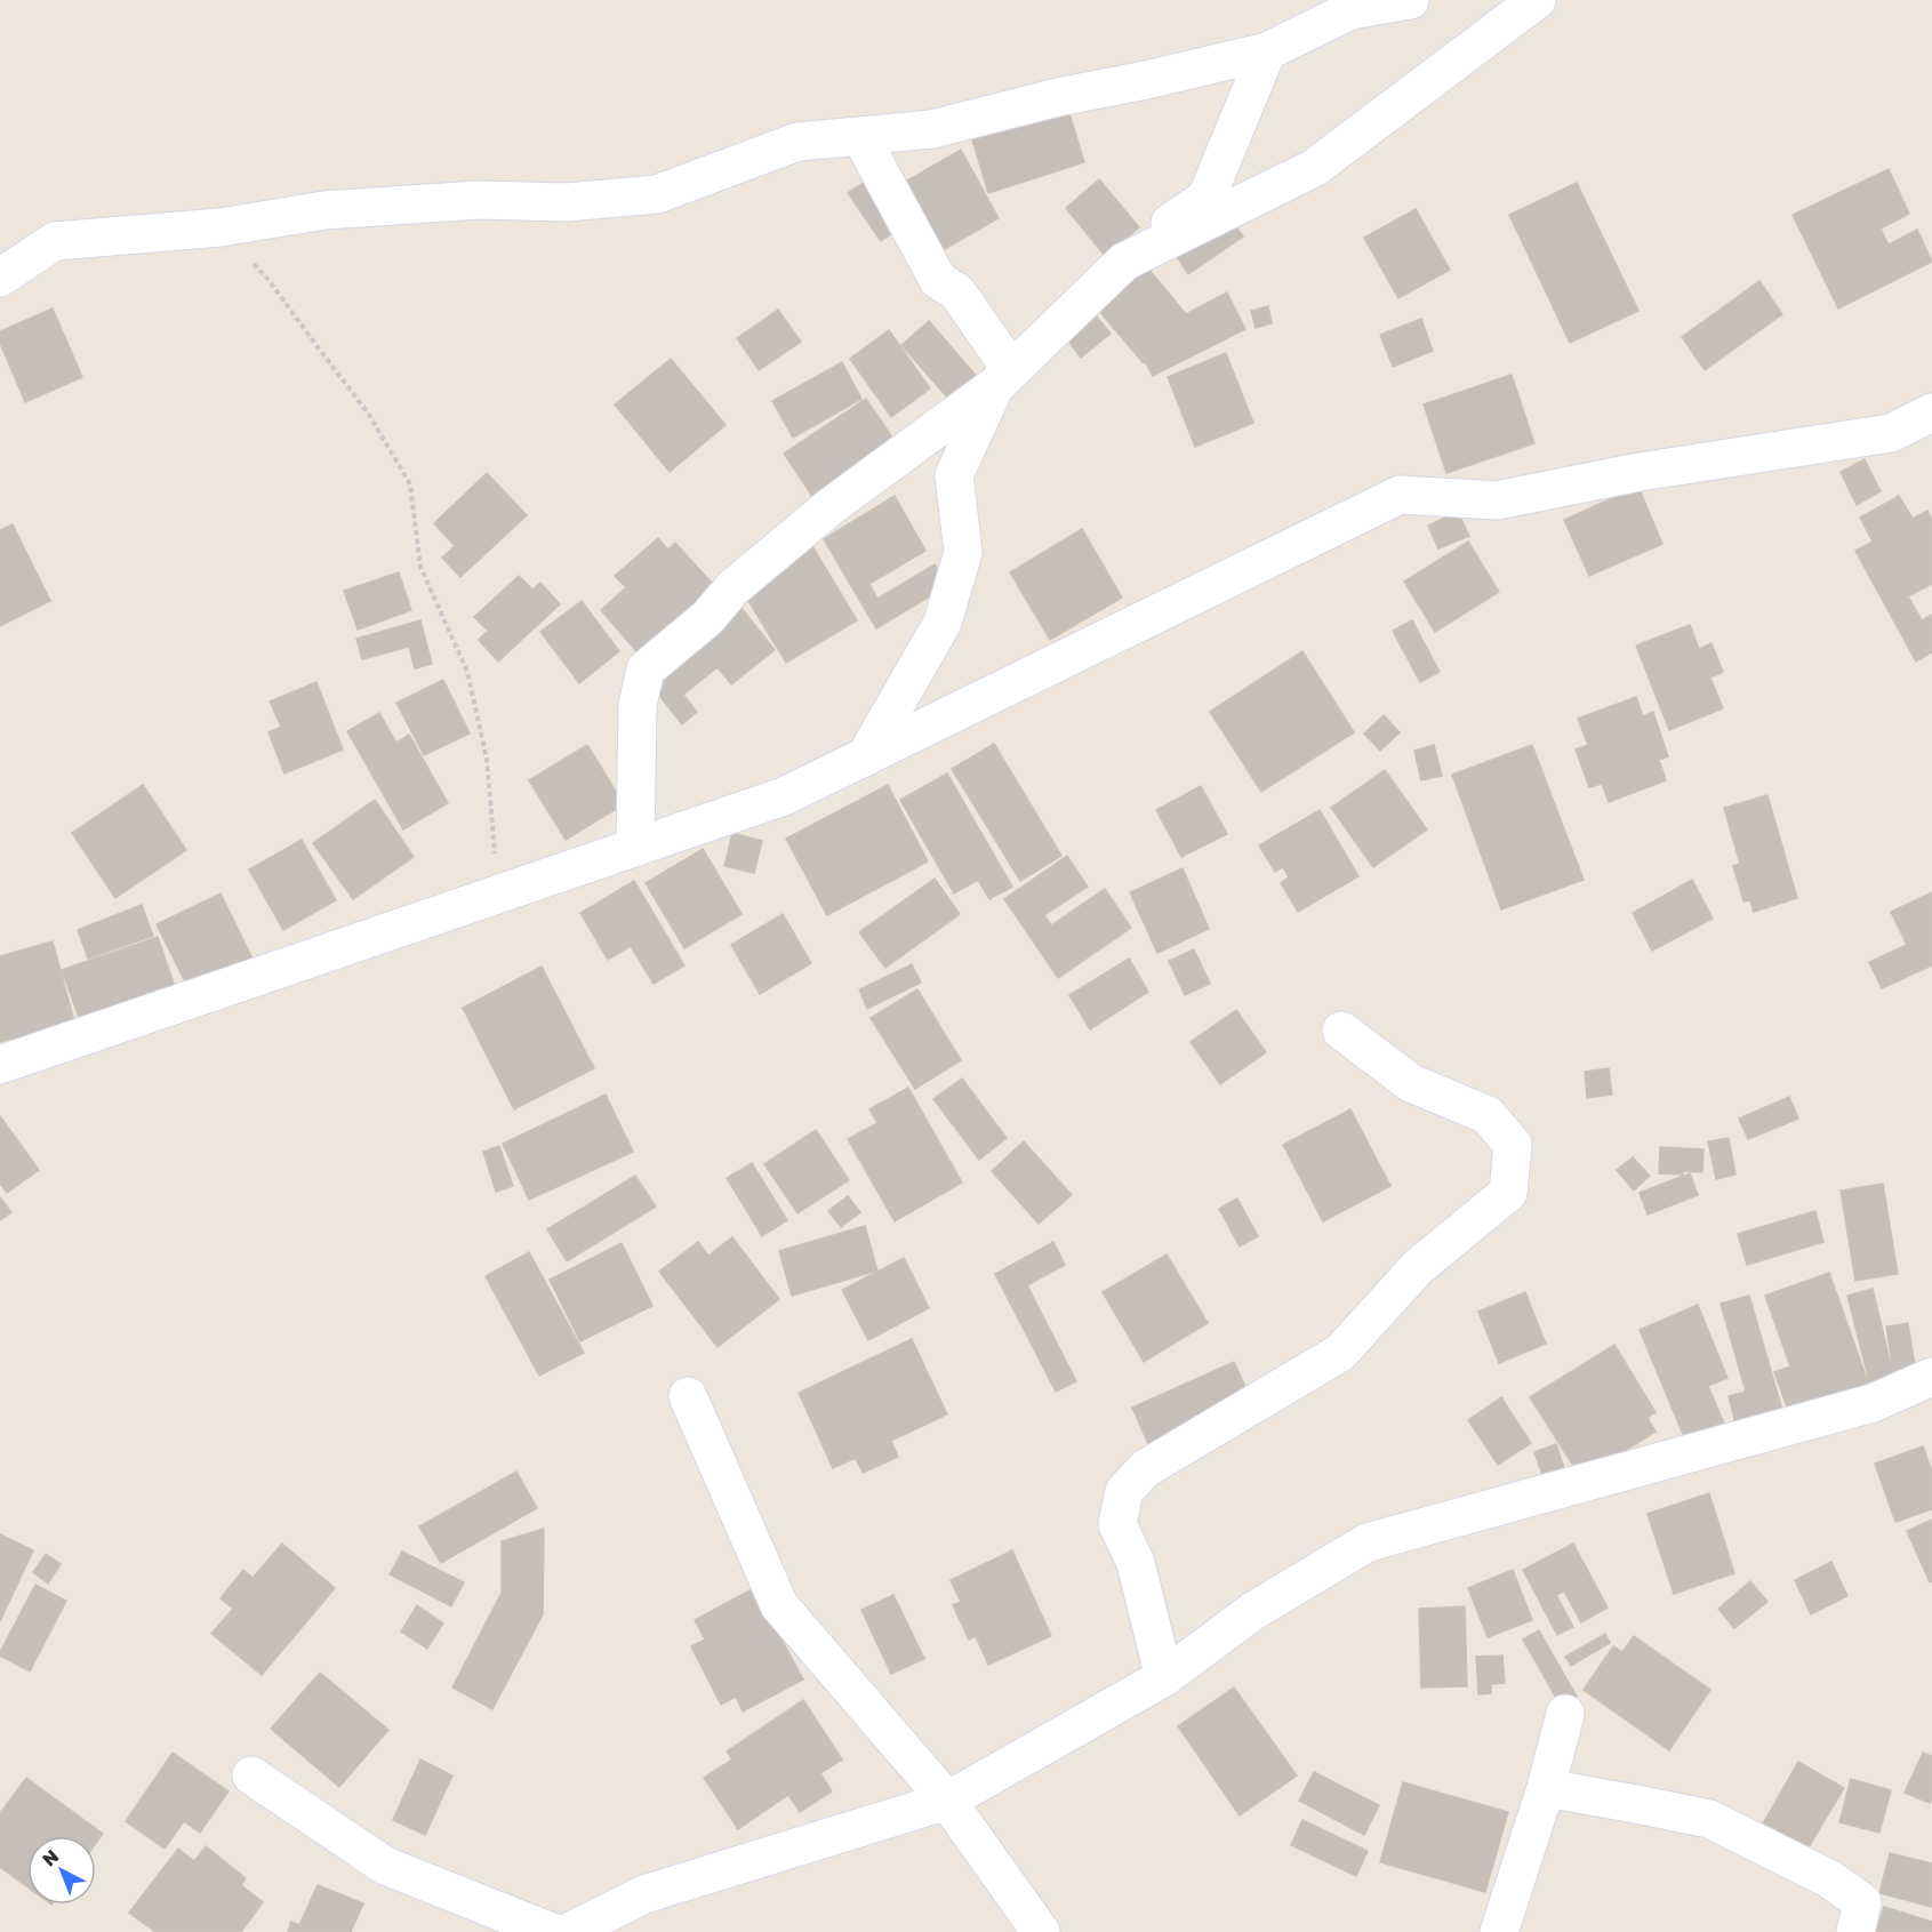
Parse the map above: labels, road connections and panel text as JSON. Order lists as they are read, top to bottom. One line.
{"north":"top left"}
